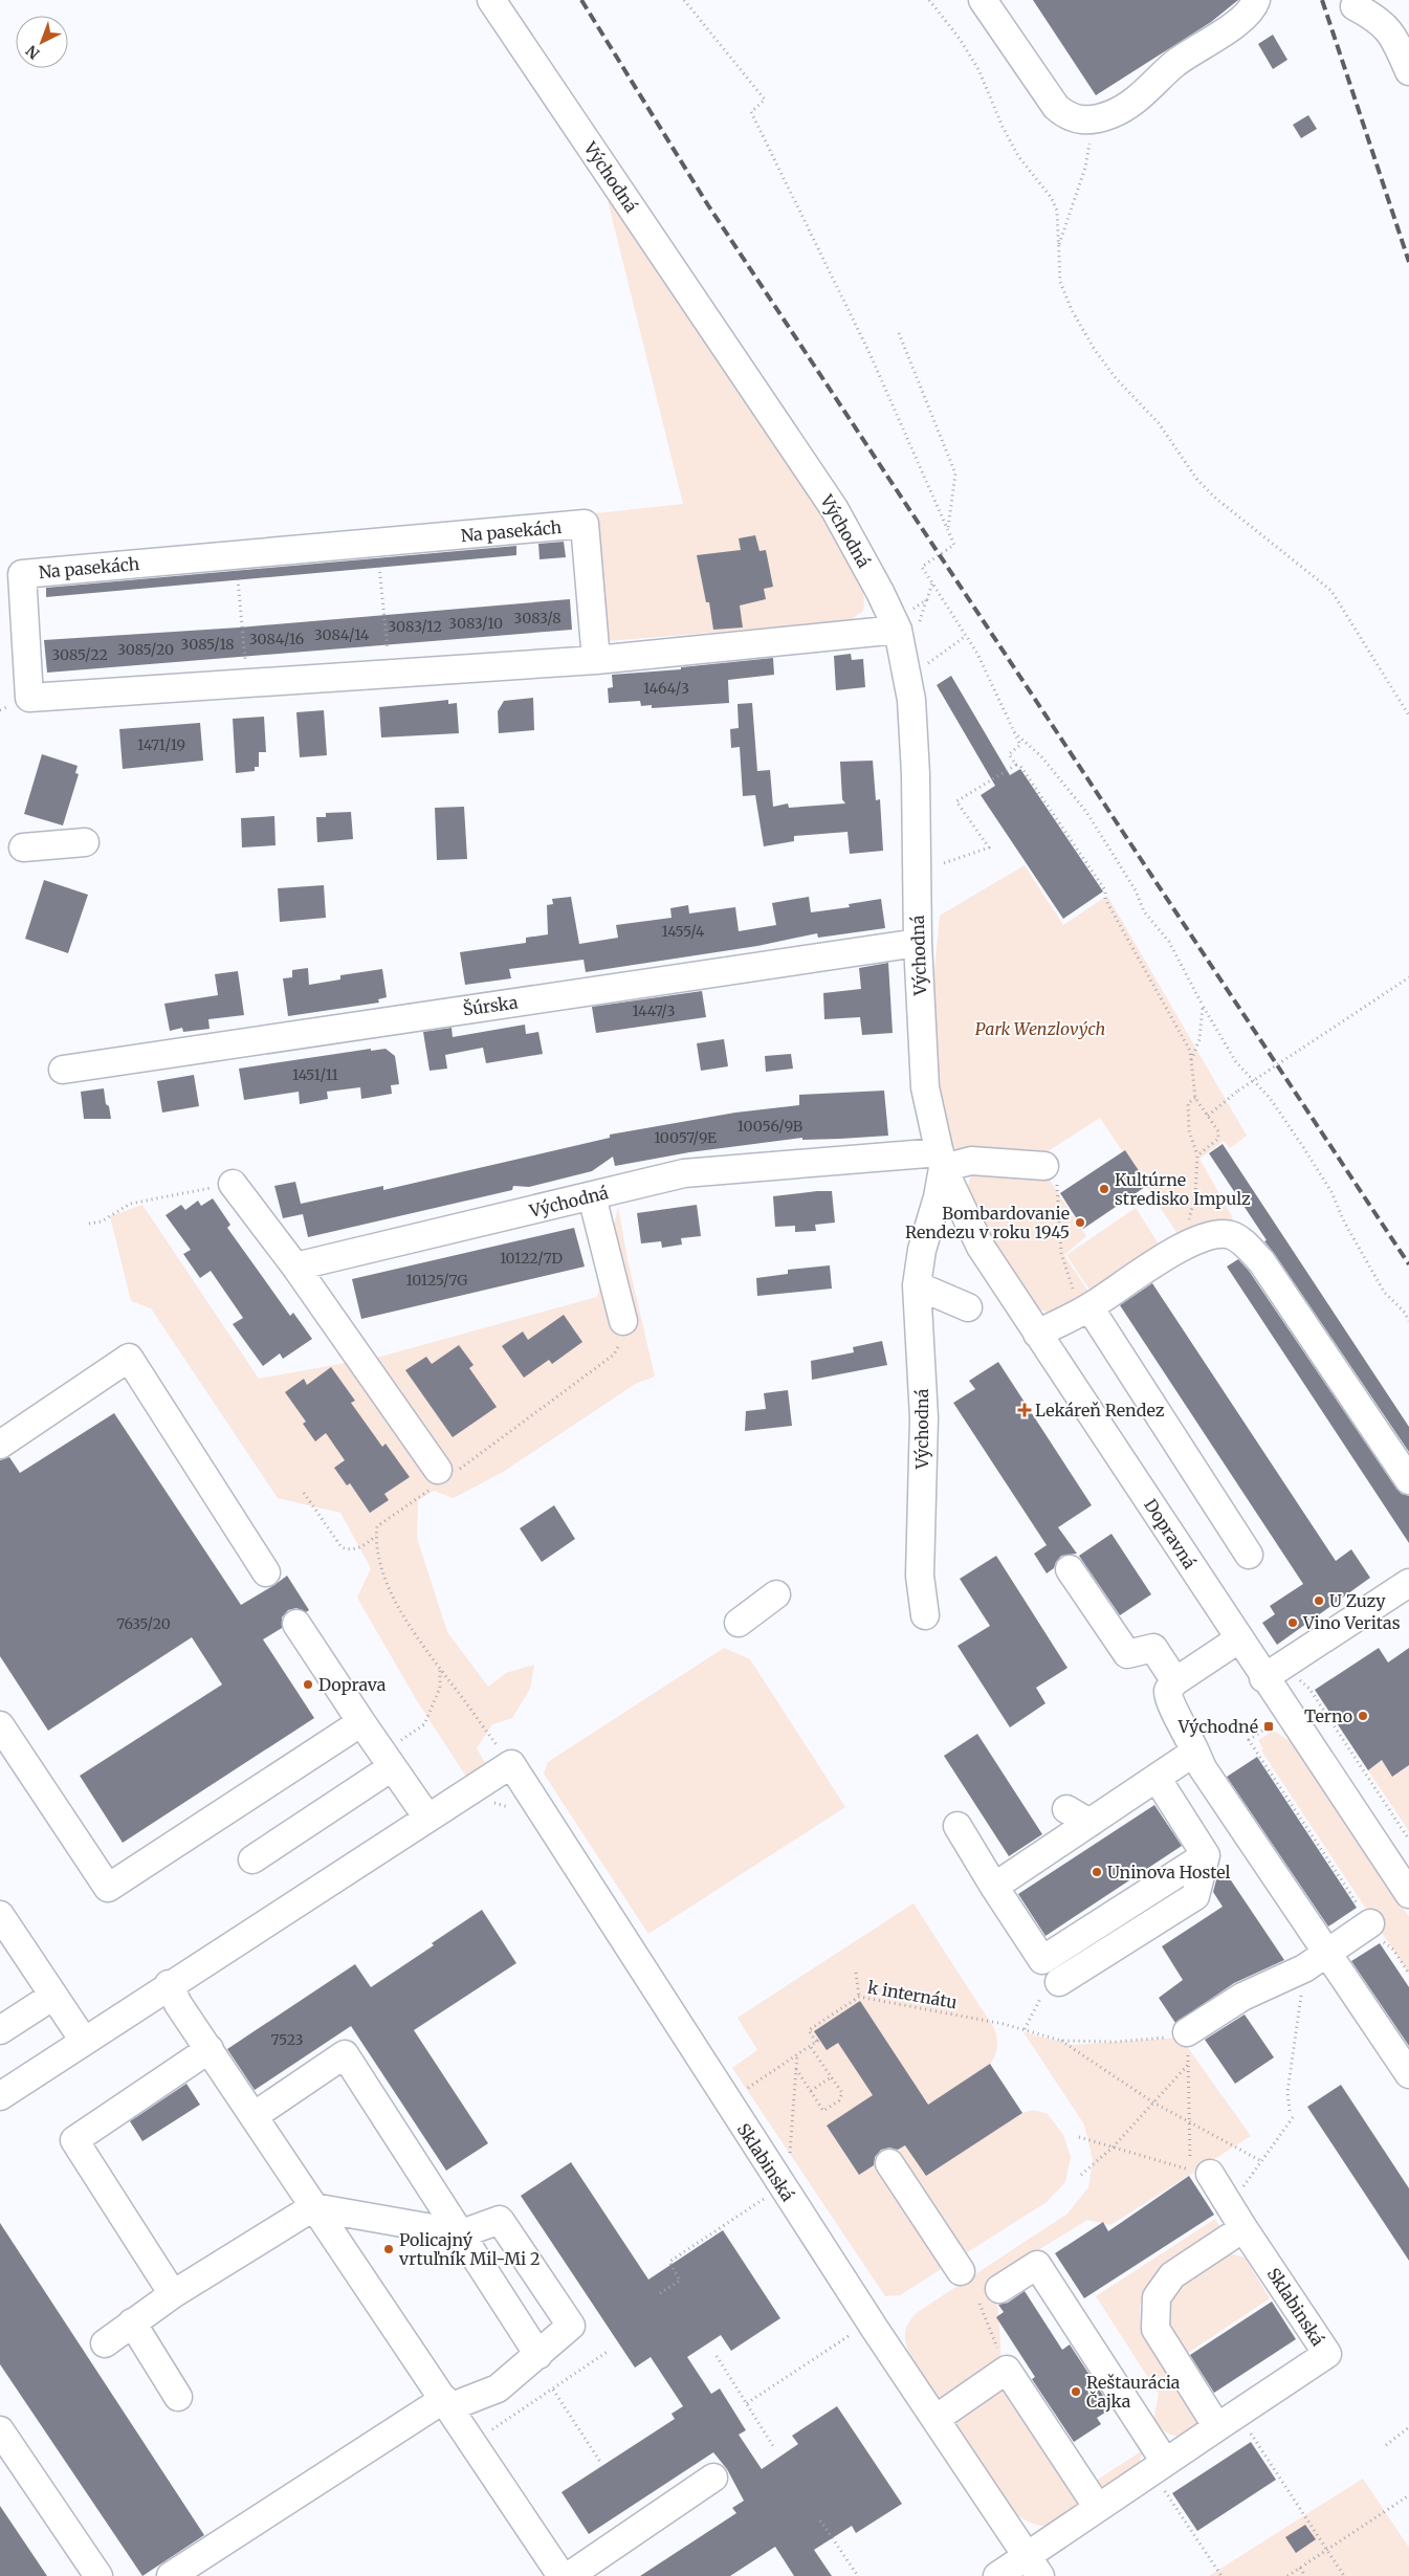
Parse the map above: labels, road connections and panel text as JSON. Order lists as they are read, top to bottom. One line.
{"streets":{"street":["Východná","Na pasekách","Šúrska","Dopravná","Sklabinská"],"path":["k internátu"]},"crossings":[["Východná","Na pasekách"],["Východná","Šúrska"],["Východná","Dopravná"]],"parks":["Park Wenzlových"],"places":{"other":["Kultúrne stredisko Impulz","Bombardovanie Rendezu v roku 1945","U Zuzy","Vino Veritas","Doprava","Terno","Uninova Hostel","Policajný vrtuľník Mil-Mi 2","Reštaurácia Čajka"],"health":["Lekáreň Rendez"],"transit":["Východné"]},"house_numbers":["3083/8","3083/10","3083/12","3084/14","3084/16","3085/18","3085/20","3085/22","1464/3","1471/19","1455/4","1447/3","1451/11","10056/9B","10057/9E","10122/7D","10125/7G","7635/20","7523"],"north":"bottom left"}
